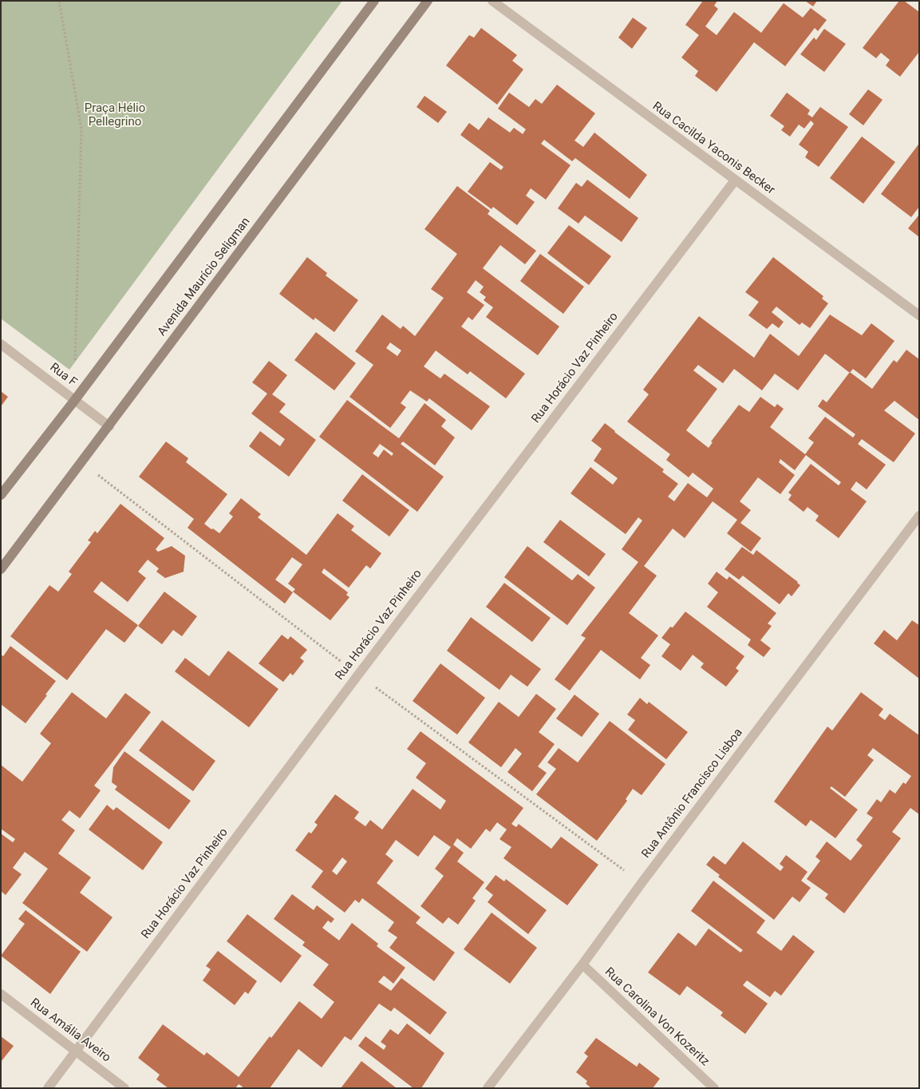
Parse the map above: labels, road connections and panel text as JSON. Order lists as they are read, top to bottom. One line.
{"streets":{"main road":["Avenida Maurício Seligman"],"street":["Rua Cacilda Yaconis Becker","Rua Horácio Vaz Pinheiro","Rua F","Rua Antônio Francisco Lisboa","Rua Carolina Von Kozeritz","Rua Amália Aveiro"]},"crossings":[["Rua Cacilda Yaconis Becker","Rua Horácio Vaz Pinheiro"],["Avenida Maurício Seligman","Rua F"],["Rua Horácio Vaz Pinheiro","Rua Amália Aveiro"],["Rua Antônio Francisco Lisboa","Rua Carolina Von Kozeritz"]],"parks":["Praça Hélio Pellegrino"]}
